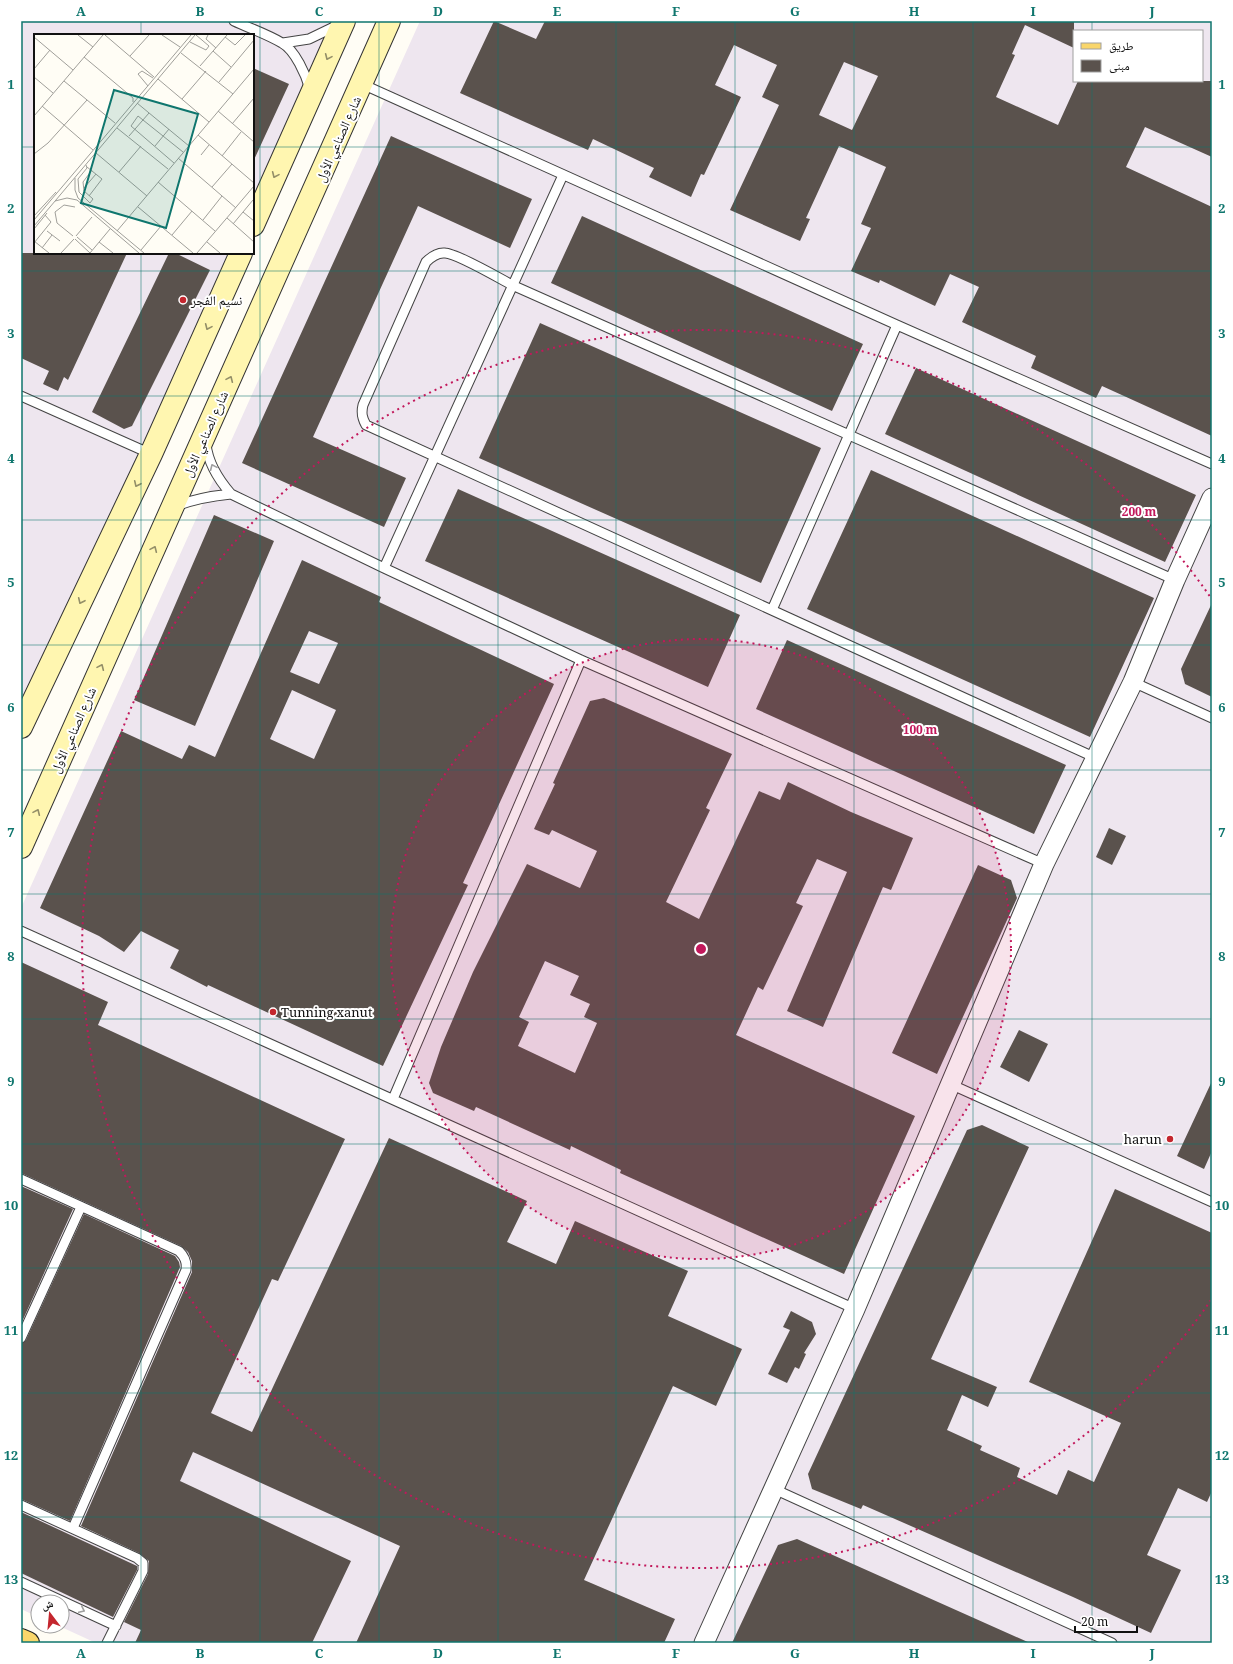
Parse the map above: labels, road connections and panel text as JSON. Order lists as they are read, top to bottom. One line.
{"streets":{"main road":["شارع الصناعي الأول"]},"places":["نسيم الفجر","Tunning xanut","harun"],"legend":["طريق","مبنى"],"scale_bar":"20 m","north":"top","grid":{"columns":["A","B","C","D","E","F","G","H","I","J"],"rows":["1","2","3","4","5","6","7","8","9","10","11","12","13"]},"rings":["200 m","100 m"]}
